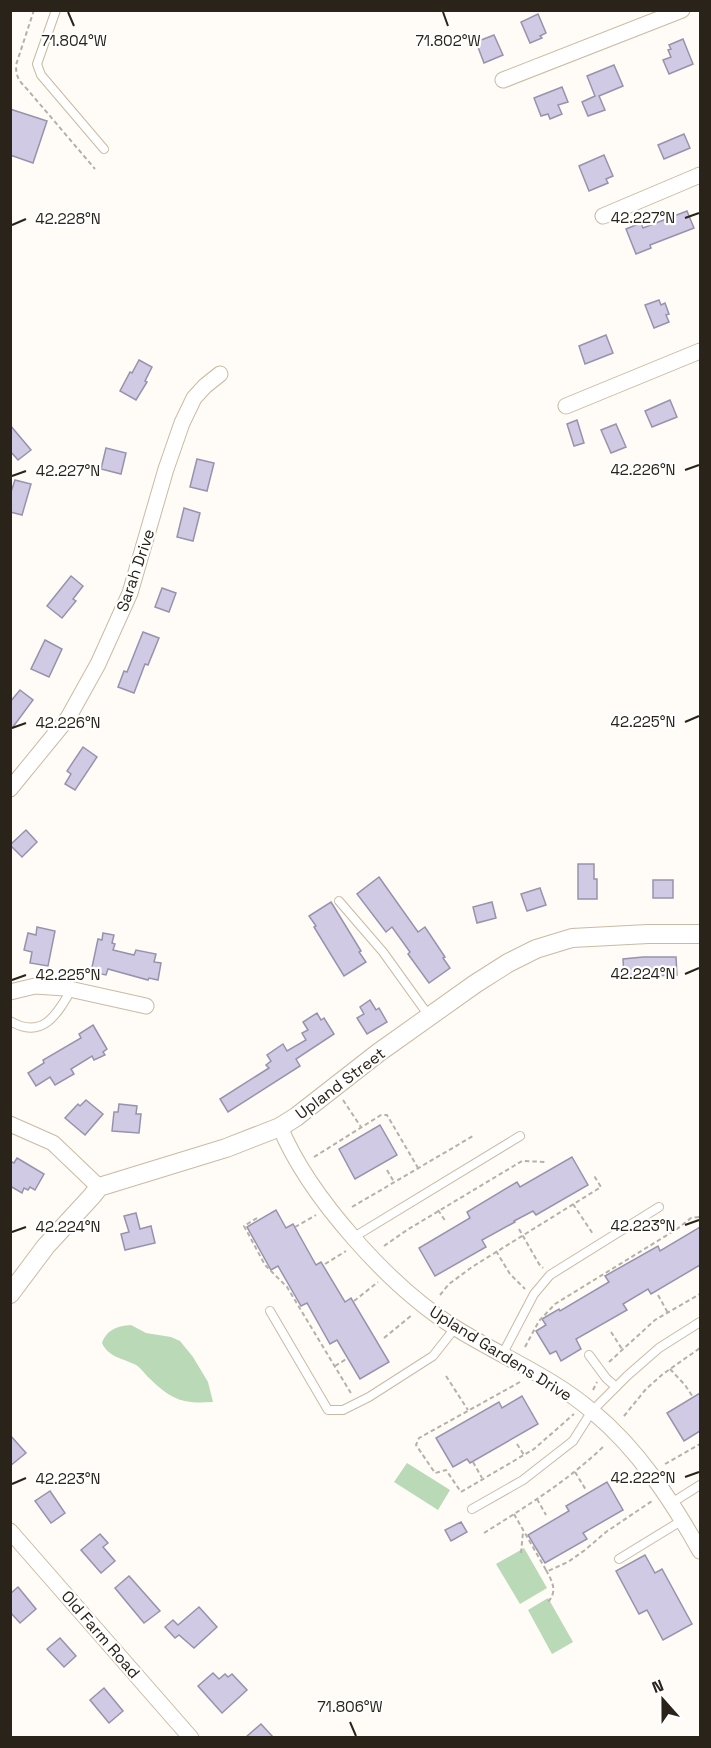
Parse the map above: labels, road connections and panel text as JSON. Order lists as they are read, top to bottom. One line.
{"streets":{"street":["Sarah Drive","Upland Street","Upland Gardens Drive","Old Farm Road"]},"crossings":[["Upland Street","Upland Gardens Drive"]],"north":"top","coordinates":["71.804°W","71.802°W","42.227°N","42.228°N","42.226°N","42.225°N","42.224°N","42.223°N","42.222°N","71.806°W"]}
